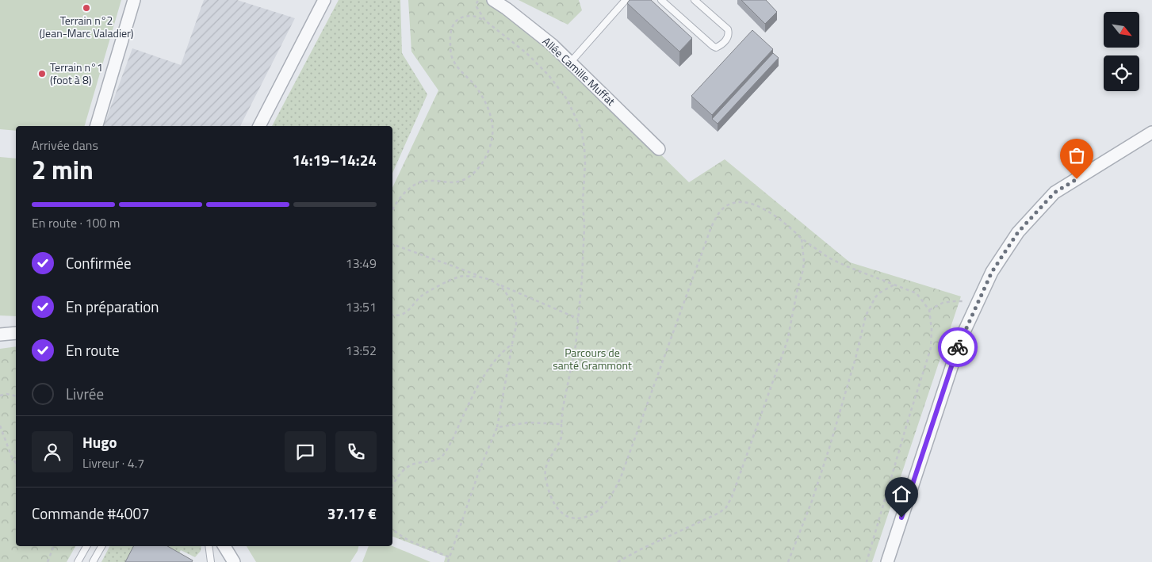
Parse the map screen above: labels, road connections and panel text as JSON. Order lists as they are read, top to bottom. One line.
{"streets":{"street":["Allée Camille Muffat"]},"parks":["Parcours de santé Grammont"],"places":["Terrain n°2 (Jean-Marc Valadier)","Terrain n°1 (foot à 8)"],"north":"bottom right","page":{"heading":["2 min","Arrivée dans","14:19–14:24"],"panel":["Hugo","Livreur · 4.7","Commande #4007","37.17 €"],"bar":"En route · 100 m","list":[["Confirmée","13:49"],["En préparation","13:51"],["En route","13:52"],"Livrée"]}}
